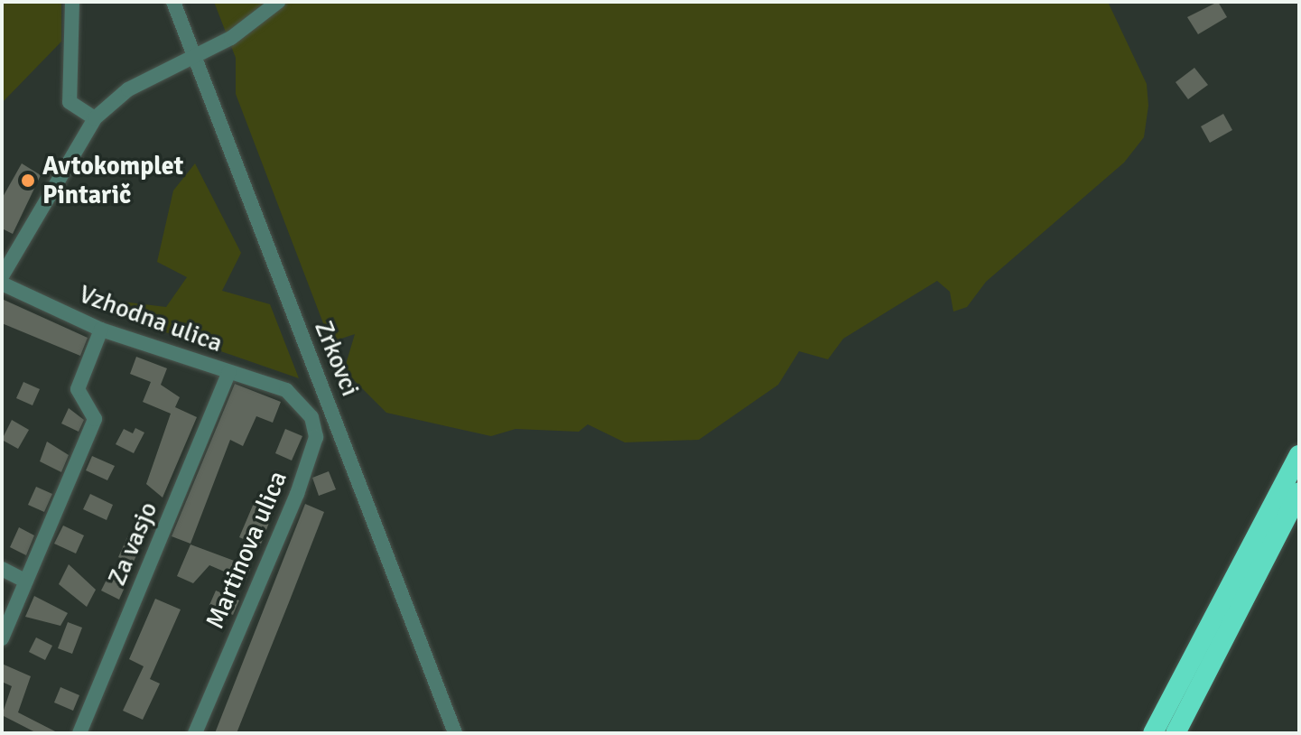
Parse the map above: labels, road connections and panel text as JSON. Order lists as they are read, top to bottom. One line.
{"streets":{"street":["Vzhodna ulica","Zrkovci","Za vasjo","Martinova ulica"]},"crossings":[["Vzhodna ulica","Za vasjo"],["Vzhodna ulica","Martinova ulica"]],"places":["Avtokomplet Pintarič"]}
